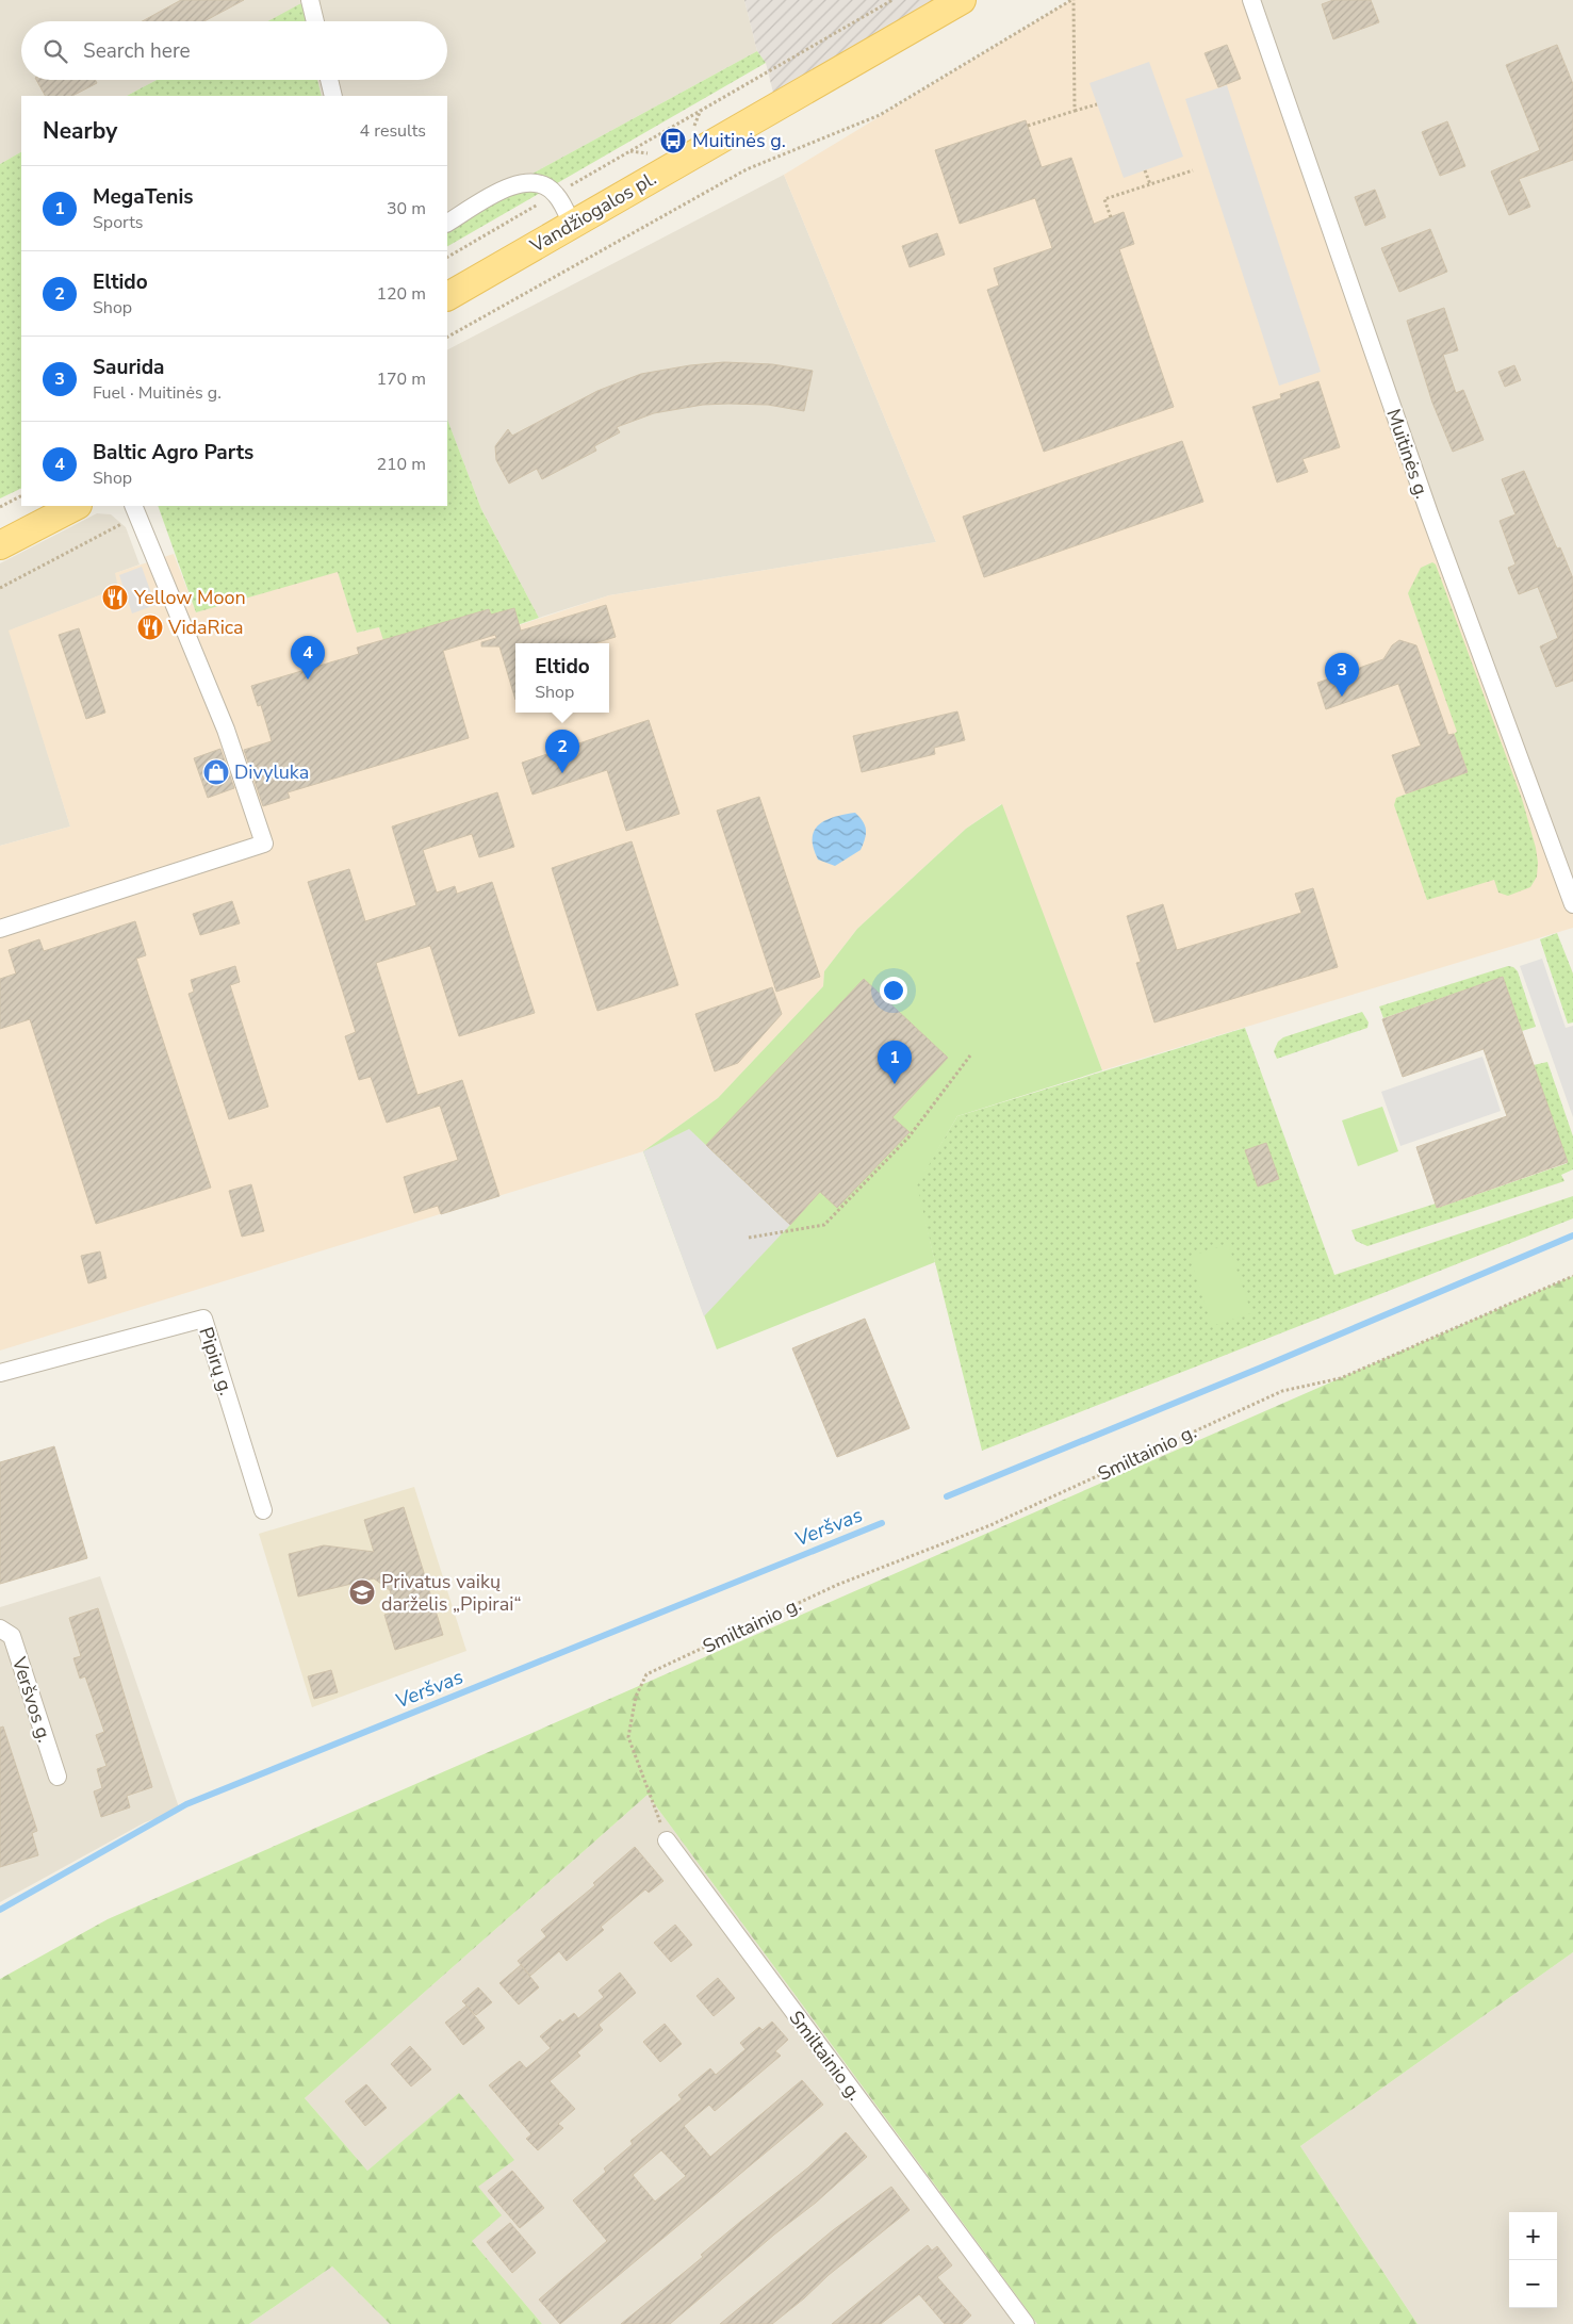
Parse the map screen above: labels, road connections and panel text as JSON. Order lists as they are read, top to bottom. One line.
{"streets":{"main road":["Vandžiogalos pl."],"street":["Muitinės g.","Pipirų g.","Smiltainio g.","Veršvos g."]},"water":["Veršvas"],"places":{"bus stop":["Muitinės g."],"restaurant":["Yellow Moon","VidaRica"],"shop":["Divyluka"],"school or university":["Privatus vaikų darželis „Pipirai“"]},"page":{"search":"Search here","heading":["Nearby","4 results"],"list":[{"mark":"1","name":"MegaTenis","note":"Sports","value":"30 m"},{"mark":"2","name":"Eltido","note":"Shop","value":"120 m"},{"mark":"3","name":"Saurida","note":"Fuel · Muitinės g.","value":"170 m"},{"mark":"4","name":"Baltic Agro Parts","note":"Shop","value":"210 m"}],"pins":["4","3","2","1"],"popup":["Eltido","Shop"],"map_buttons":["+","−"]}}
